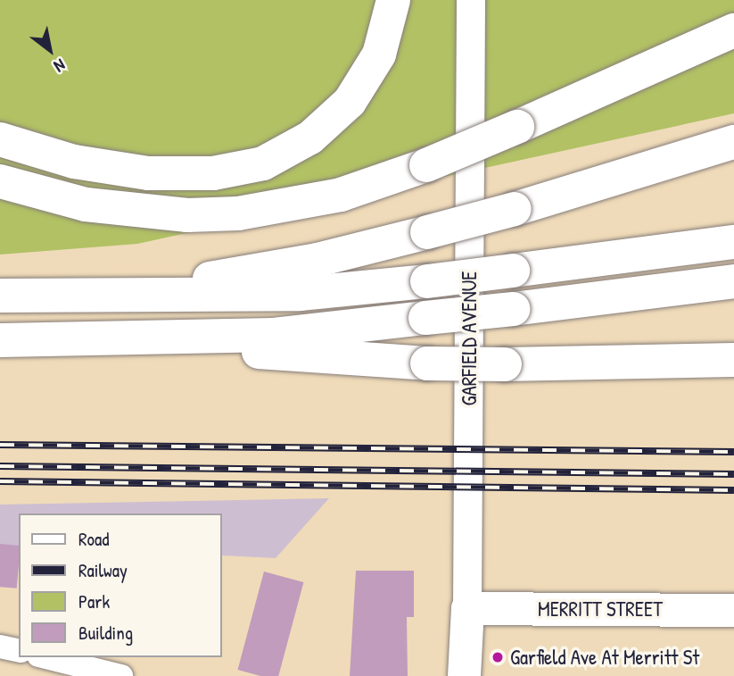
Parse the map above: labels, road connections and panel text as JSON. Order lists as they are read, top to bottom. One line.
{"streets":{"main road":["GARFIELD AVENUE","MERRITT STREET"]},"crossings":[["GARFIELD AVENUE","MERRITT STREET"]],"places":["Garfield Ave At Merritt St"],"legend":["Road","Railway","Park","Building"],"north":"bottom right"}
